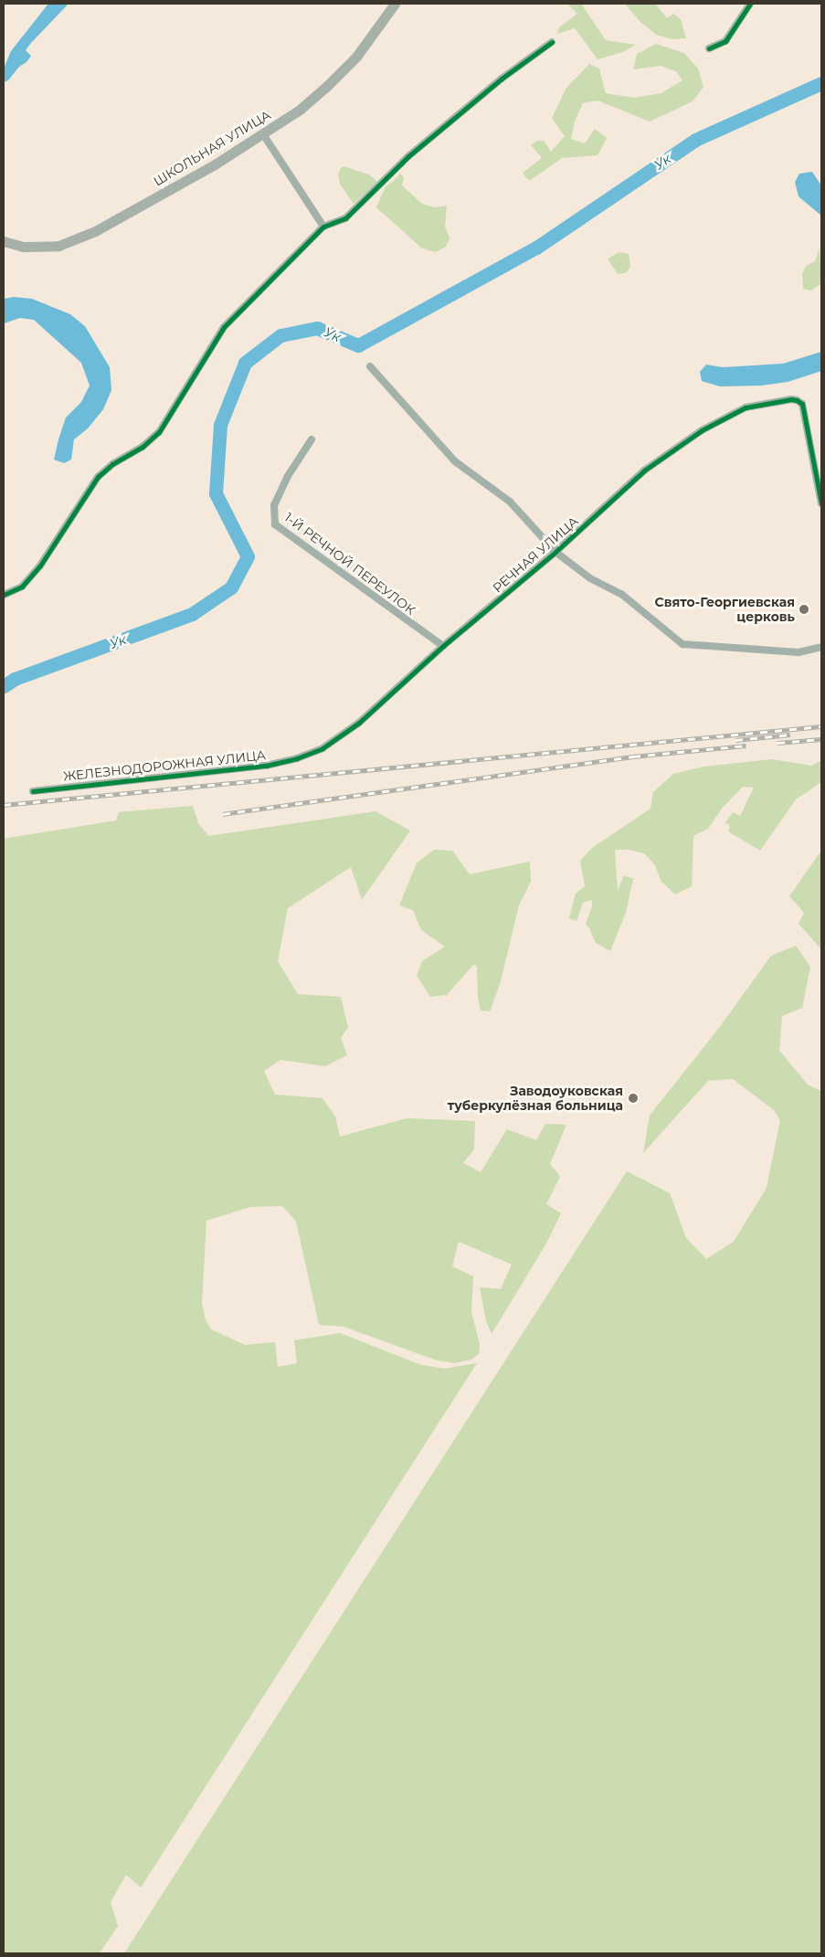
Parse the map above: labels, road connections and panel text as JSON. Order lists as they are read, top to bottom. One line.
{"streets":{"street":["ШКОЛЬНАЯ УЛИЦА","РЕЧНАЯ УЛИЦА","1-Й РЕЧНОЙ ПЕРЕУЛОК","ЖЕЛЕЗНОДОРОЖНАЯ УЛИЦА"]},"crossings":[["РЕЧНАЯ УЛИЦА","1-Й РЕЧНОЙ ПЕРЕУЛОК"],["РЕЧНАЯ УЛИЦА","ЖЕЛЕЗНОДОРОЖНАЯ УЛИЦА"]],"water":["Ук"],"places":["Свято-Георгиевская церковь","Заводоуковская туберкулёзная больница"]}
